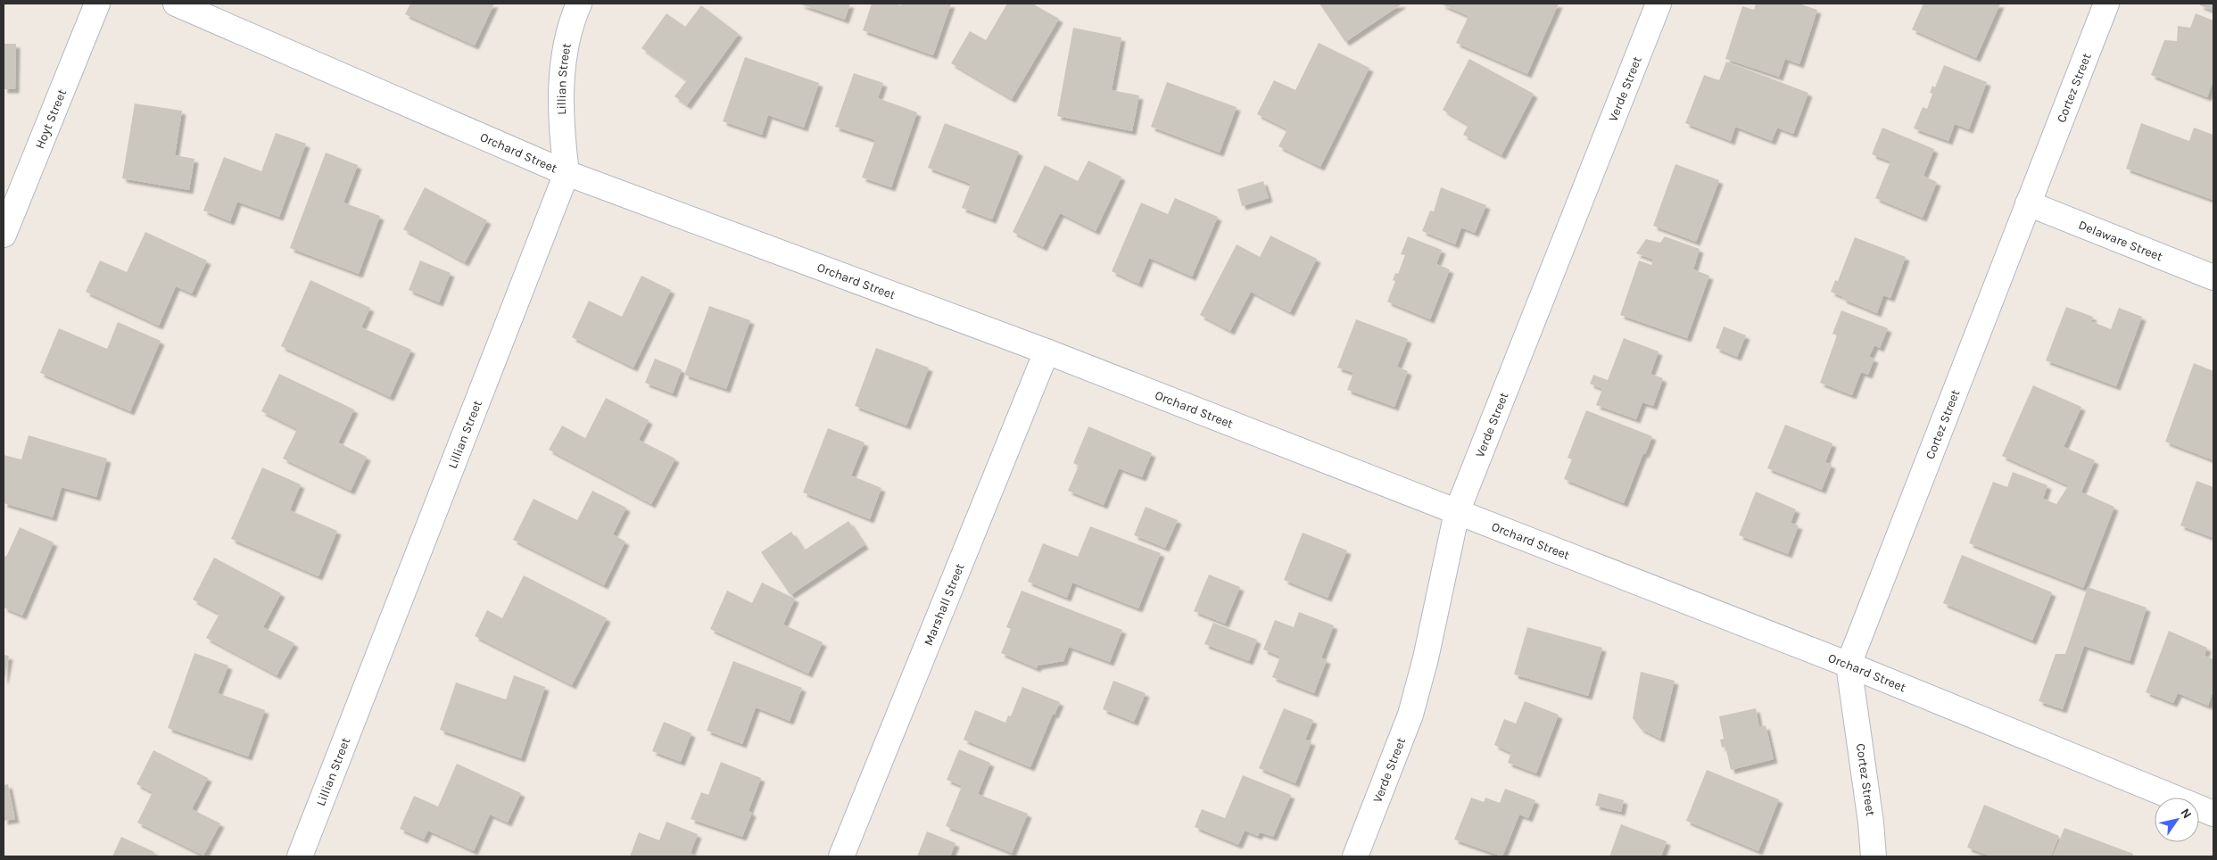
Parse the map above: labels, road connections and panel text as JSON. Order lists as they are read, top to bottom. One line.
{"streets":{"street":["Lillian Street","Cortez Street","Verde Street","Hoyt Street","Orchard Street","Delaware Street","Marshall Street"]},"crossings":[["Lillian Street","Orchard Street"],["Cortez Street","Orchard Street"],["Cortez Street","Delaware Street"],["Verde Street","Orchard Street"],["Orchard Street","Marshall Street"]],"north":"top right"}
